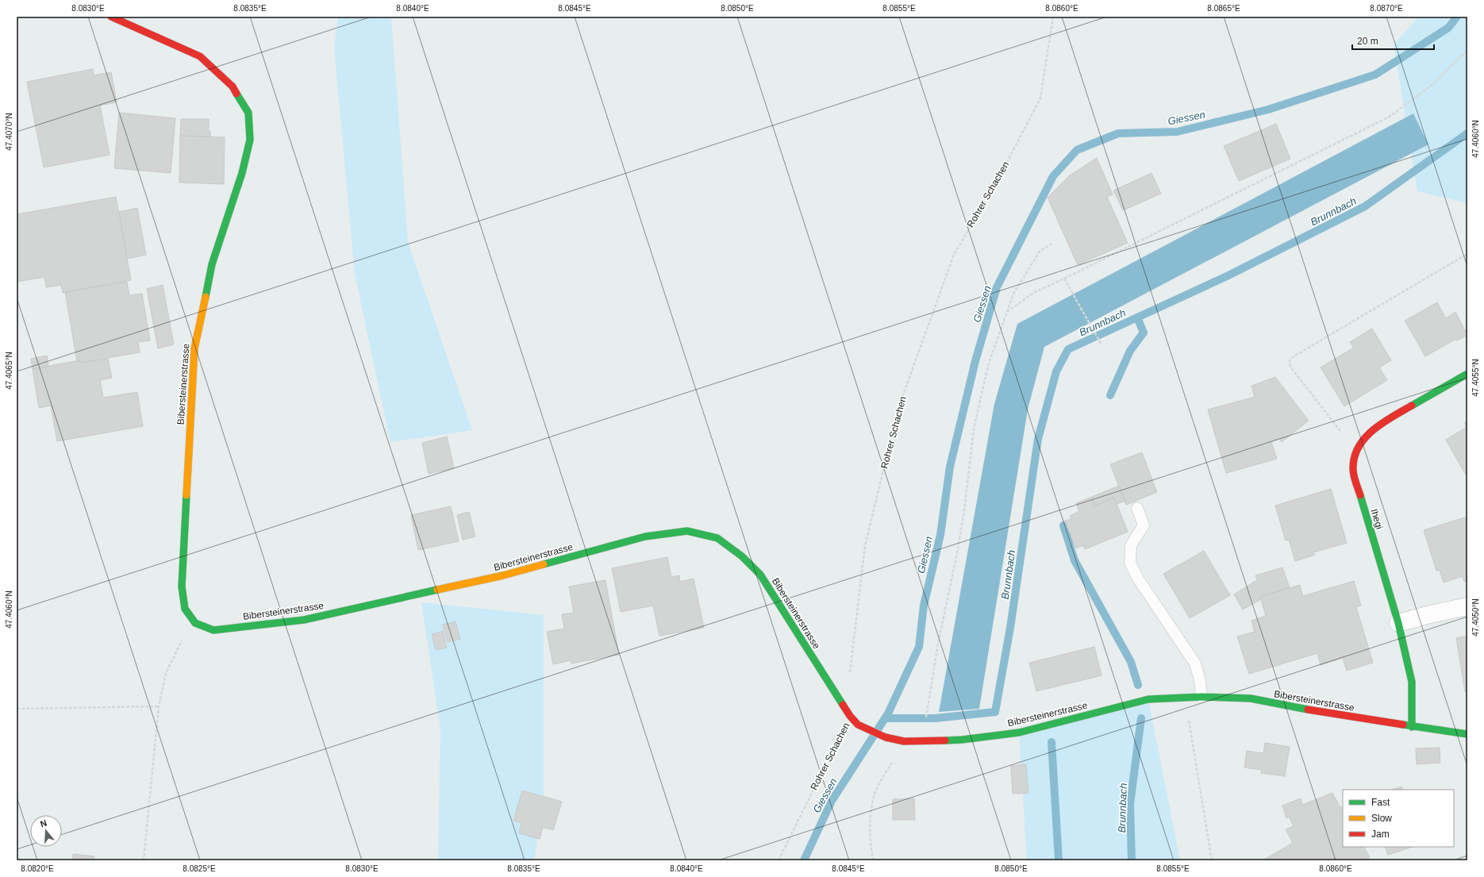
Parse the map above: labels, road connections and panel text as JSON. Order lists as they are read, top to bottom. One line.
{"streets":{"street":["Bibersteinerstrasse","Ihegi"],"path":["Rohrer Schachen"]},"crossings":[["Rohrer Schachen","Bibersteinerstrasse"],["Bibersteinerstrasse","Ihegi"]],"water":["Giessen","Brunnbach"],"legend":["Fast","Slow","Jam"],"scale_bar":"20 m","north":"top","coordinates":["8.0830°E","8.0835°E","8.0840°E","8.0845°E","8.0850°E","8.0855°E","8.0860°E","8.0865°E","8.0870°E","47.4070°N","47.4060°N","47.4065°N","47.4055°N","47.4050°N","8.0820°E","8.0825°E"]}
